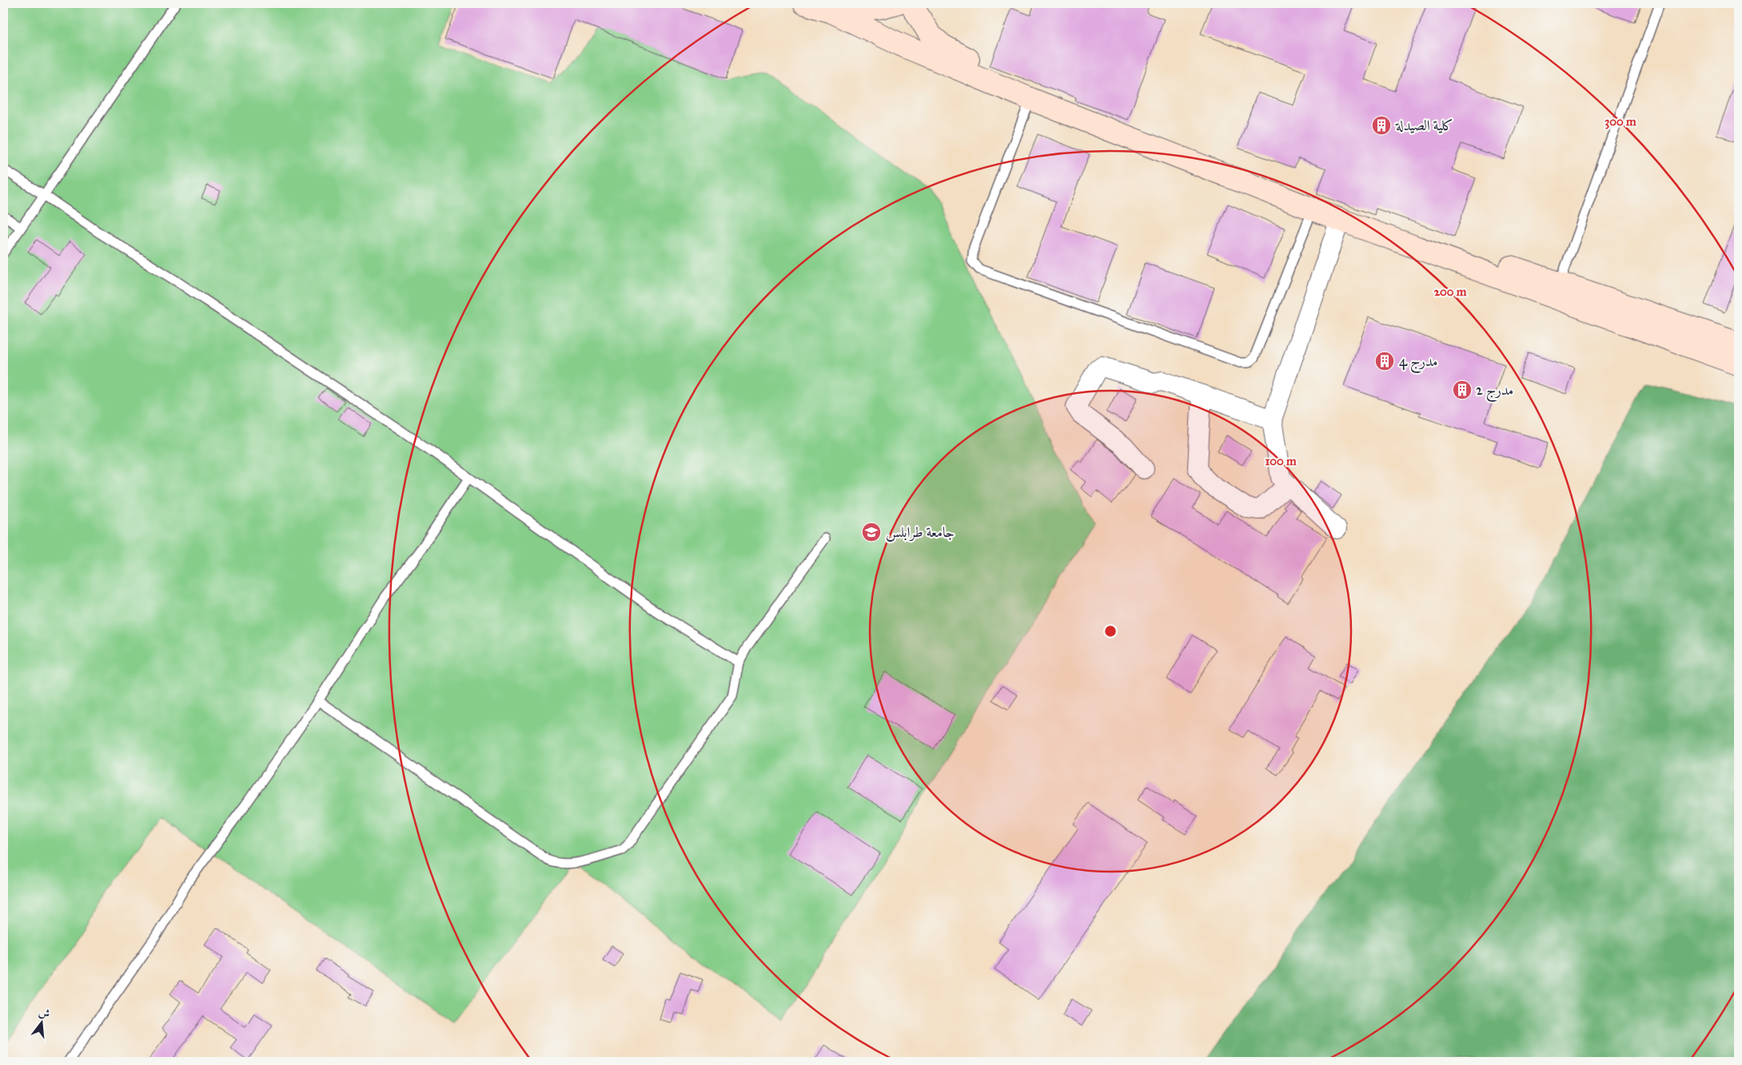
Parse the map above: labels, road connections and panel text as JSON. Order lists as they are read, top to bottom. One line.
{"places":{"building":["كلية الصيدلة","مدرج 4","مدرج 2"],"school or university":["جامعة طرابلس"]},"north":"top","rings":["300 m","200 m","100 m"]}
